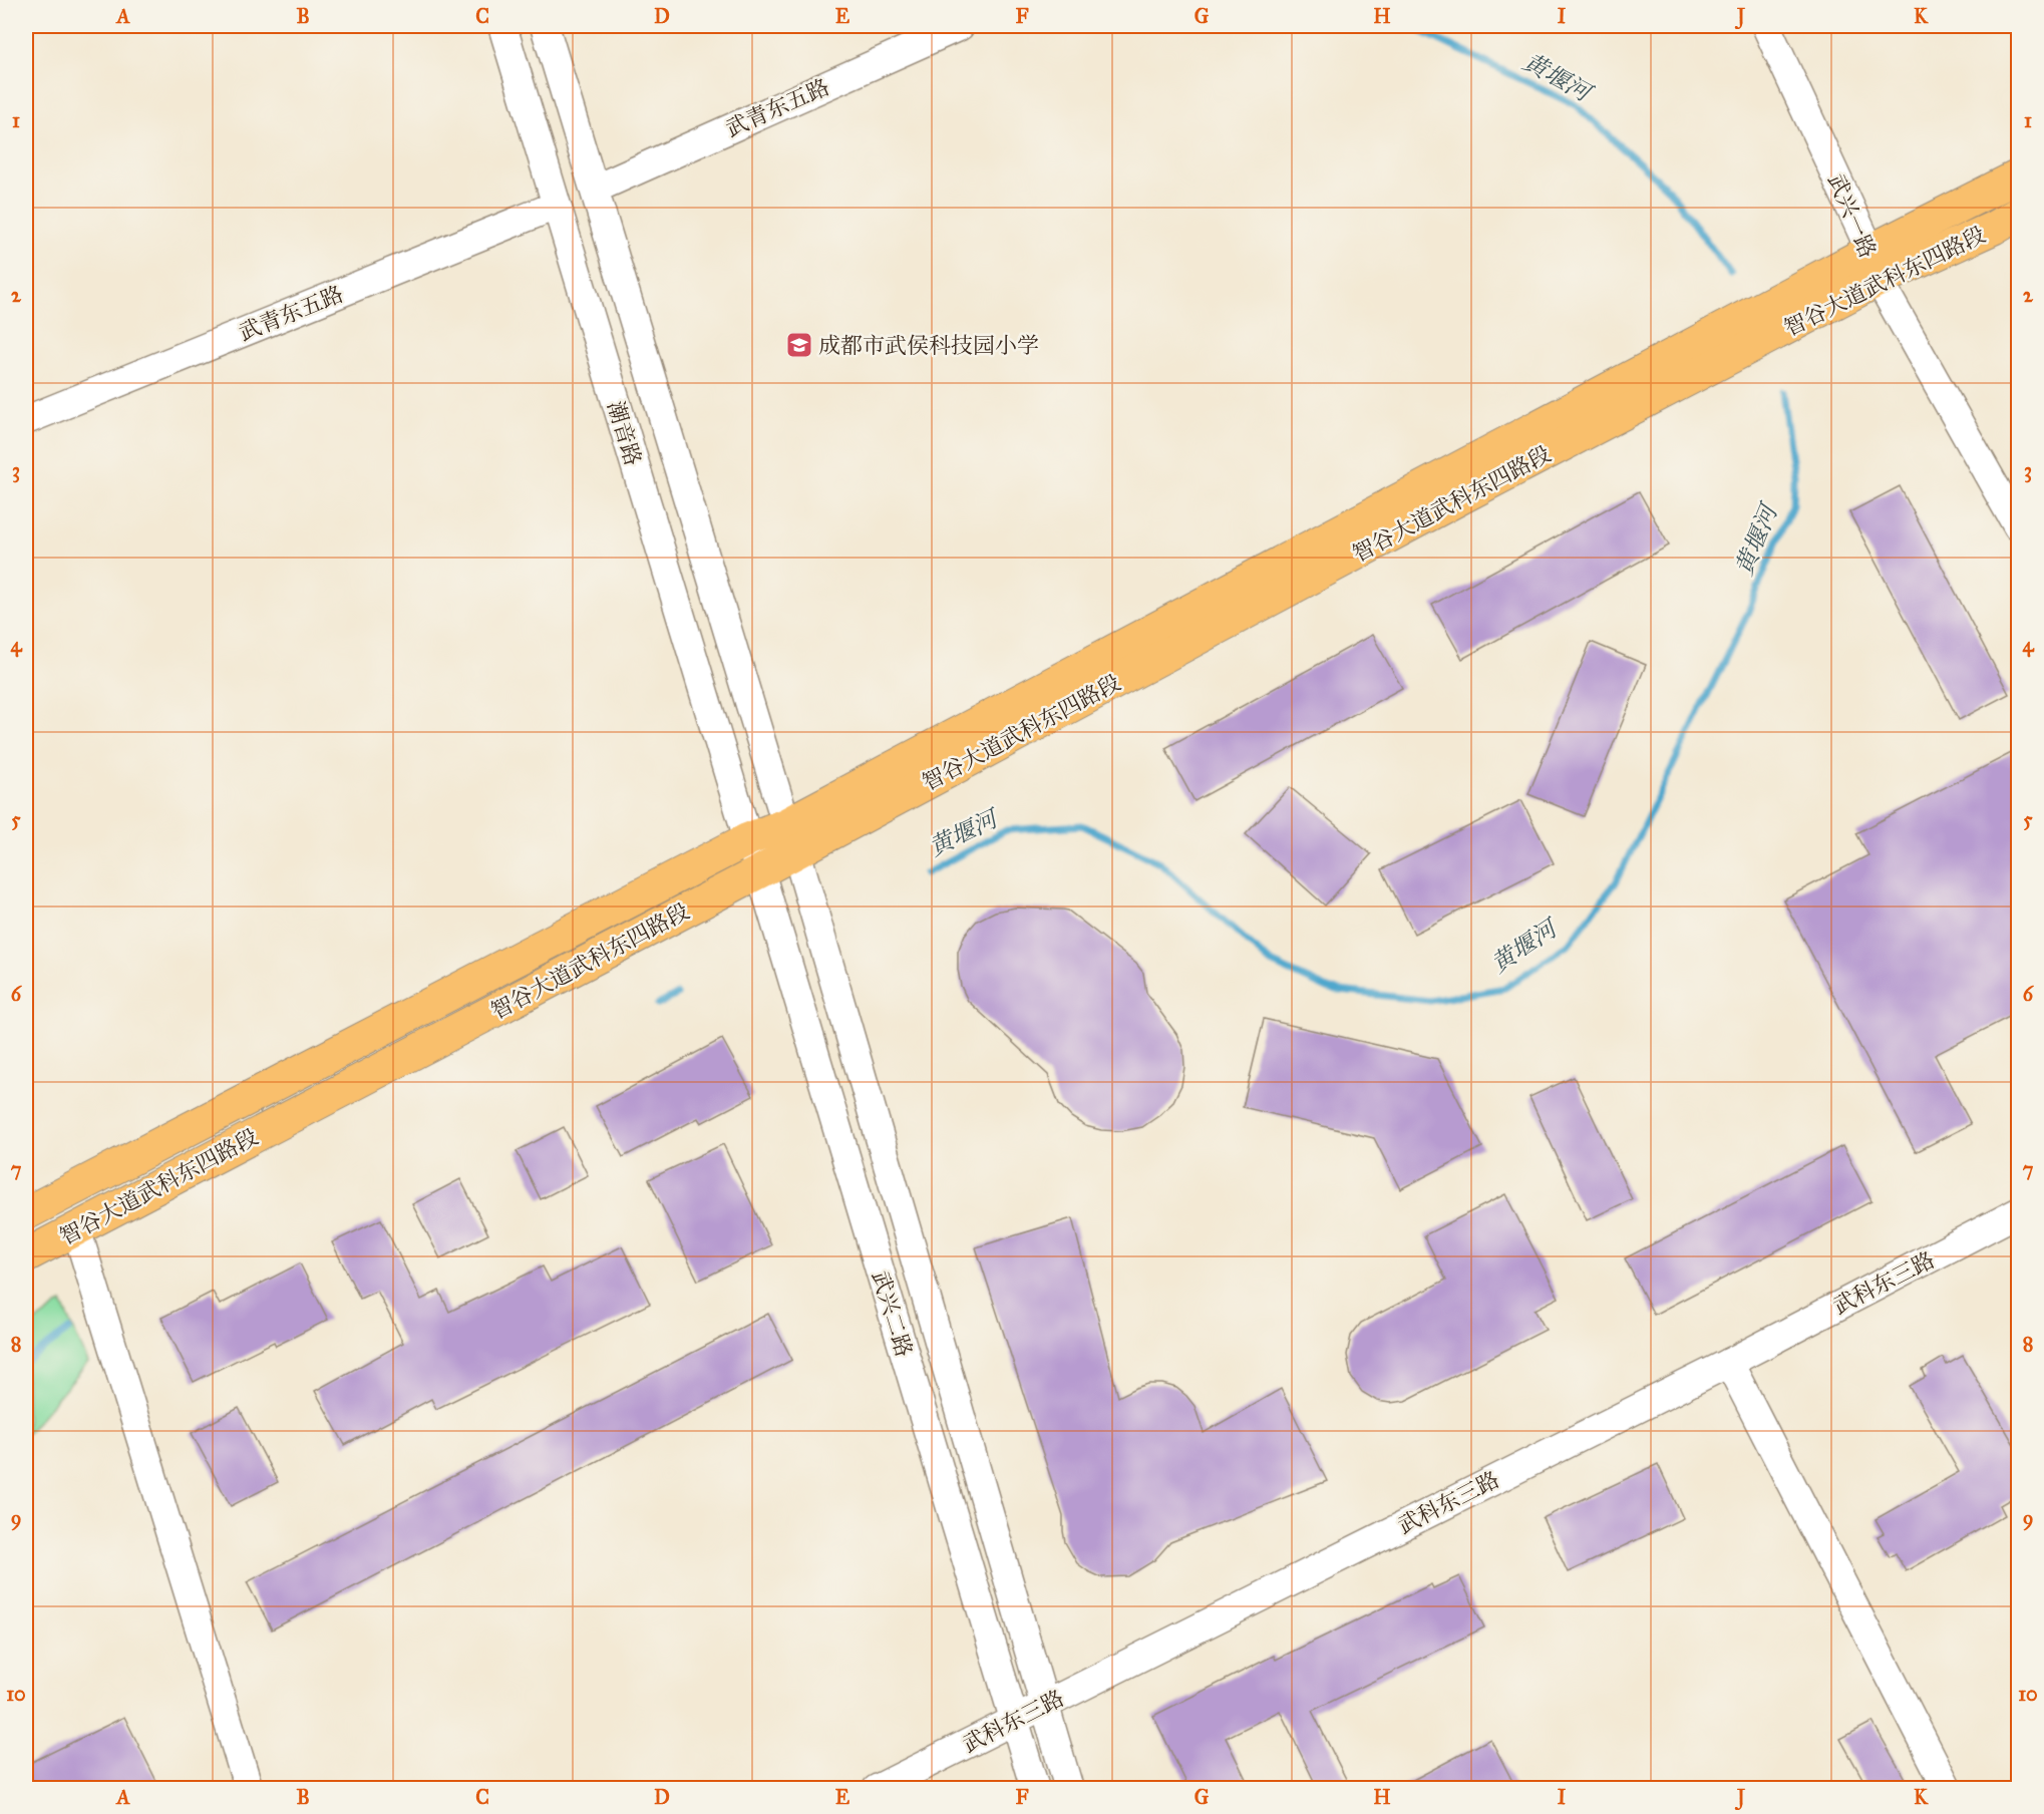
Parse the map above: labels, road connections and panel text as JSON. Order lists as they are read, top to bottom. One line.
{"streets":{"main road":["智谷大道武科东四路段"],"street":["武青东五路","武兴一路","潮音路","武科东三路","武兴二路"]},"crossings":[["武青东五路","潮音路"],["武兴一路","智谷大道武科东四路段"],["智谷大道武科东四路段","潮音路"],["智谷大道武科东四路段","武兴二路"],["潮音路","武科东三路"],["潮音路","武兴二路"],["武科东三路","武兴二路"]],"water":["黄堰河"],"places":{"school or university":["成都市武侯科技园小学"]},"grid":{"columns":["A","B","C","D","E","F","G","H","I","J","K"],"rows":["1","2","3","4","5","6","7","8","9","10"]}}
